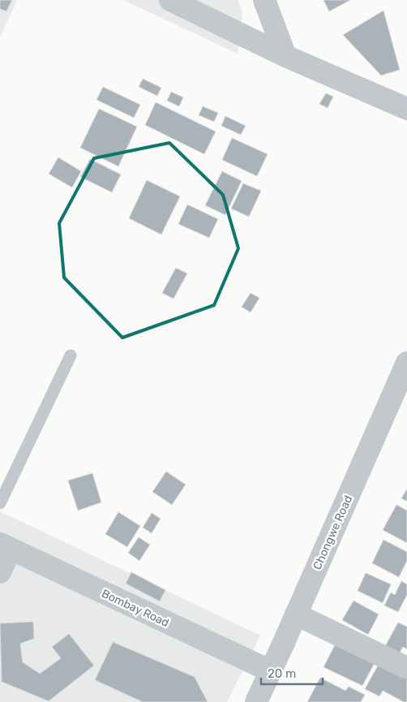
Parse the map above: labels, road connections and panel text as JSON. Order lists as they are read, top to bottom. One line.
{"streets":{"street":["Chongwe Road","Bombay Road"]},"crossings":[["Chongwe Road","Bombay Road"]],"scale_bar":"20 m"}
